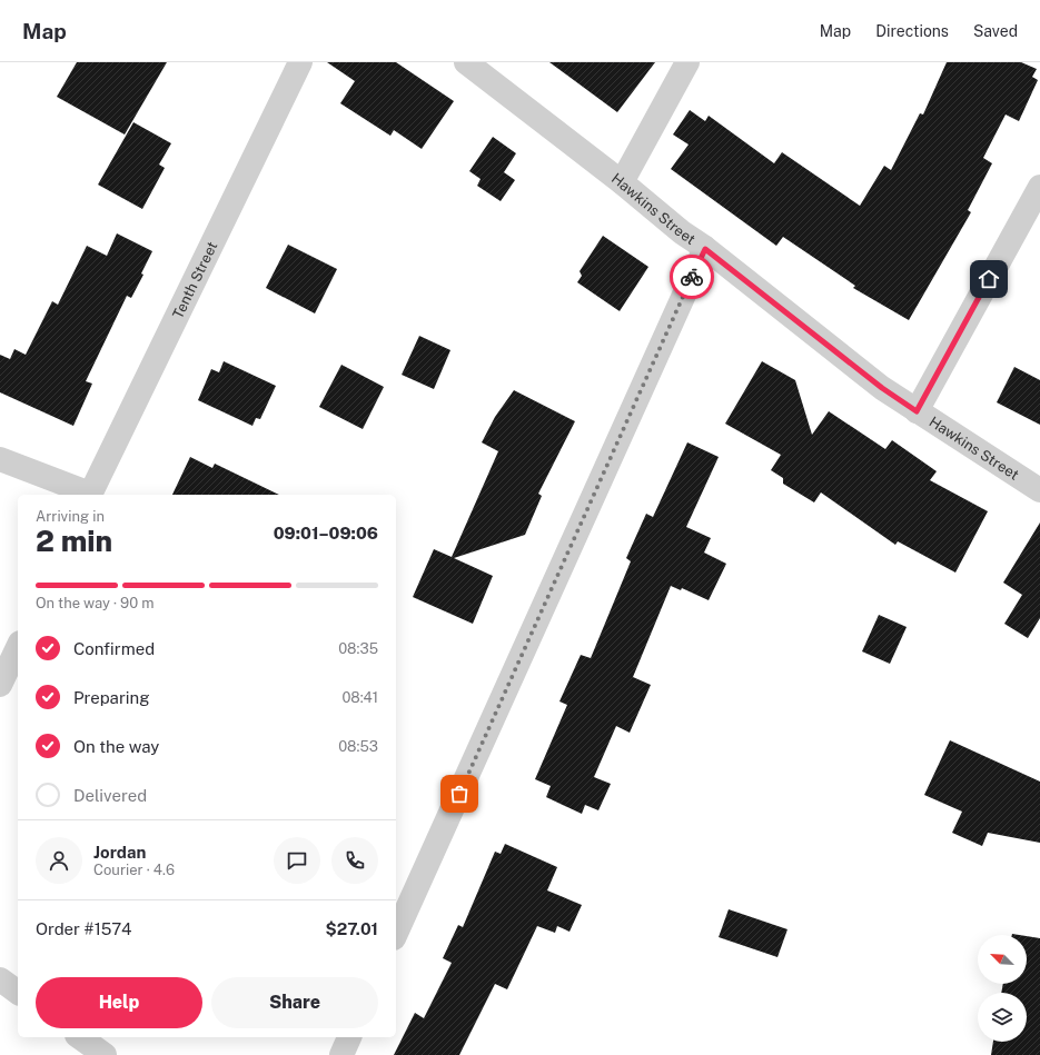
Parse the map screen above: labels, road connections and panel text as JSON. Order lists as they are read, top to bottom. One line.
{"streets":{"street":["Hawkins Street","Tenth Street"]},"north":"top left","page":{"header":"Map","nav":["Map","Directions","Saved"],"heading":["2 min","Arriving in","09:01–09:06"],"panel":["Jordan","Courier · 4.6","Order #1574","$27.01"],"bar":"On the way · 90 m","list":[["Confirmed","08:35"],["Preparing","08:41"],["On the way","08:53"],"Delivered"],"buttons":["Help","Share"]}}
